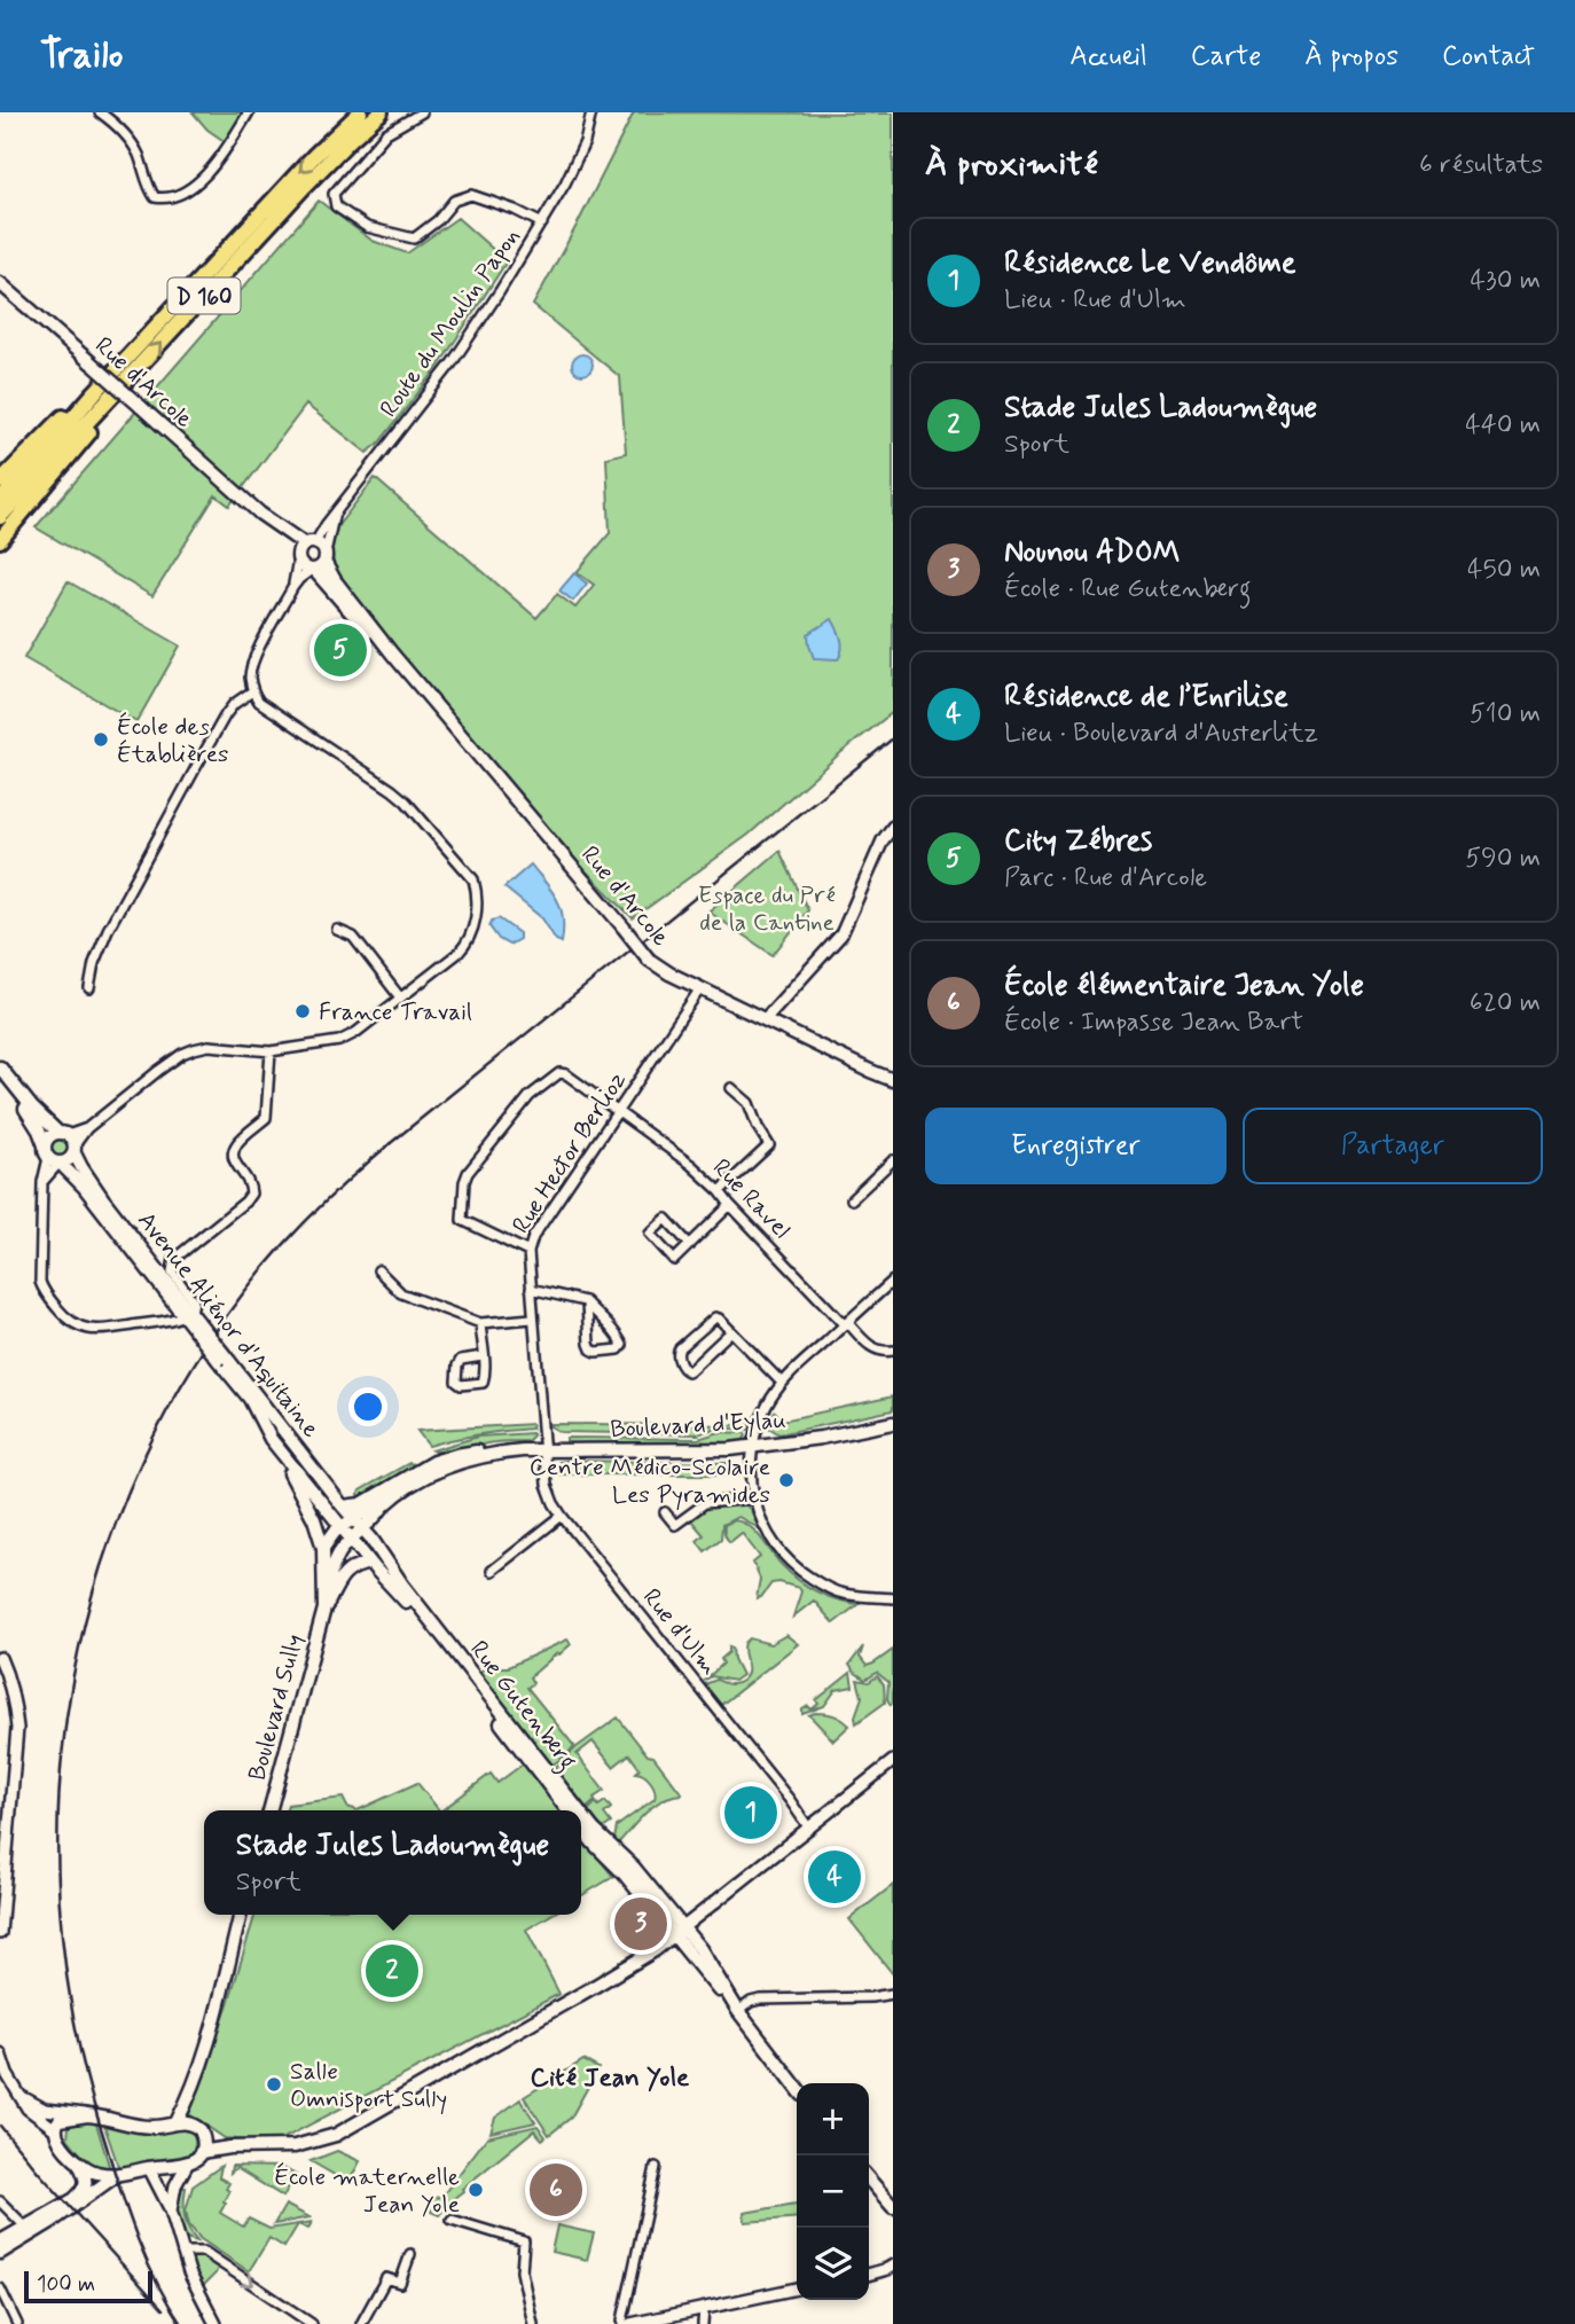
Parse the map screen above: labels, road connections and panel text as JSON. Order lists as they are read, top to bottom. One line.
{"streets":{"highway":["D 160"],"main road":["Rue d'Arcole","Avenue Aliénor d'Aquitaine","Boulevard d'Eylau","Rue Gutenberg","Boulevard Sully"],"street":["Route du Moulin Papon","Rue Hector Berlioz","Rue Ravel","Rue d'Ulm"]},"crossings":[["Route du Moulin Papon","Rue d'Arcole"],["Rue d'Arcole","Rue Hector Berlioz"],["Rue Hector Berlioz","Rue Ravel"],["Rue Hector Berlioz","Boulevard d'Eylau"],["Rue Hector Berlioz","Rue d'Ulm"],["Avenue Aliénor d'Aquitaine","Boulevard d'Eylau"],["Avenue Aliénor d'Aquitaine","Rue Gutenberg"],["Avenue Aliénor d'Aquitaine","Boulevard Sully"],["Boulevard d'Eylau","Rue d'Ulm"],["Boulevard d'Eylau","Rue Gutenberg"],["Boulevard d'Eylau","Boulevard Sully"],["Rue Gutenberg","Boulevard Sully"]],"districts":["Cité Jean Yole"],"parks":["Espace du Pré de la Cantine"],"places":["École des Établières","France Travail","Centre Médico-Scolaire Les Pyramides","Salle Omnisport Sully","École maternelle Jean Yole"],"scale_bar":"100 m","page":{"header":"Trailo","nav":["Accueil","Carte","À propos","Contact"],"heading":["À proximité","6 résultats"],"list":[{"mark":"1","name":"Résidence Le Vendôme","note":"Lieu · Rue d'Ulm","value":"430 m"},{"mark":"2","name":"Stade Jules Ladoumègue","note":"Sport","value":"440 m"},{"mark":"3","name":"Nounou ADOM","note":"École · Rue Gutenberg","value":"450 m"},{"mark":"4","name":"Résidence de l’Enrilise","note":"Lieu · Boulevard d'Austerlitz","value":"510 m"},{"mark":"5","name":"City Zébres","note":"Parc · Rue d'Arcole","value":"590 m"},{"mark":"6","name":"École élémentaire Jean Yole","note":"École · Impasse Jean Bart","value":"620 m"}],"pins":["5","1","4","3","2","6"],"buttons":["Enregistrer","Partager"],"popup":["Stade Jules Ladoumègue","Sport"],"map_buttons":["+","−"],"scale":"100 m"}}
